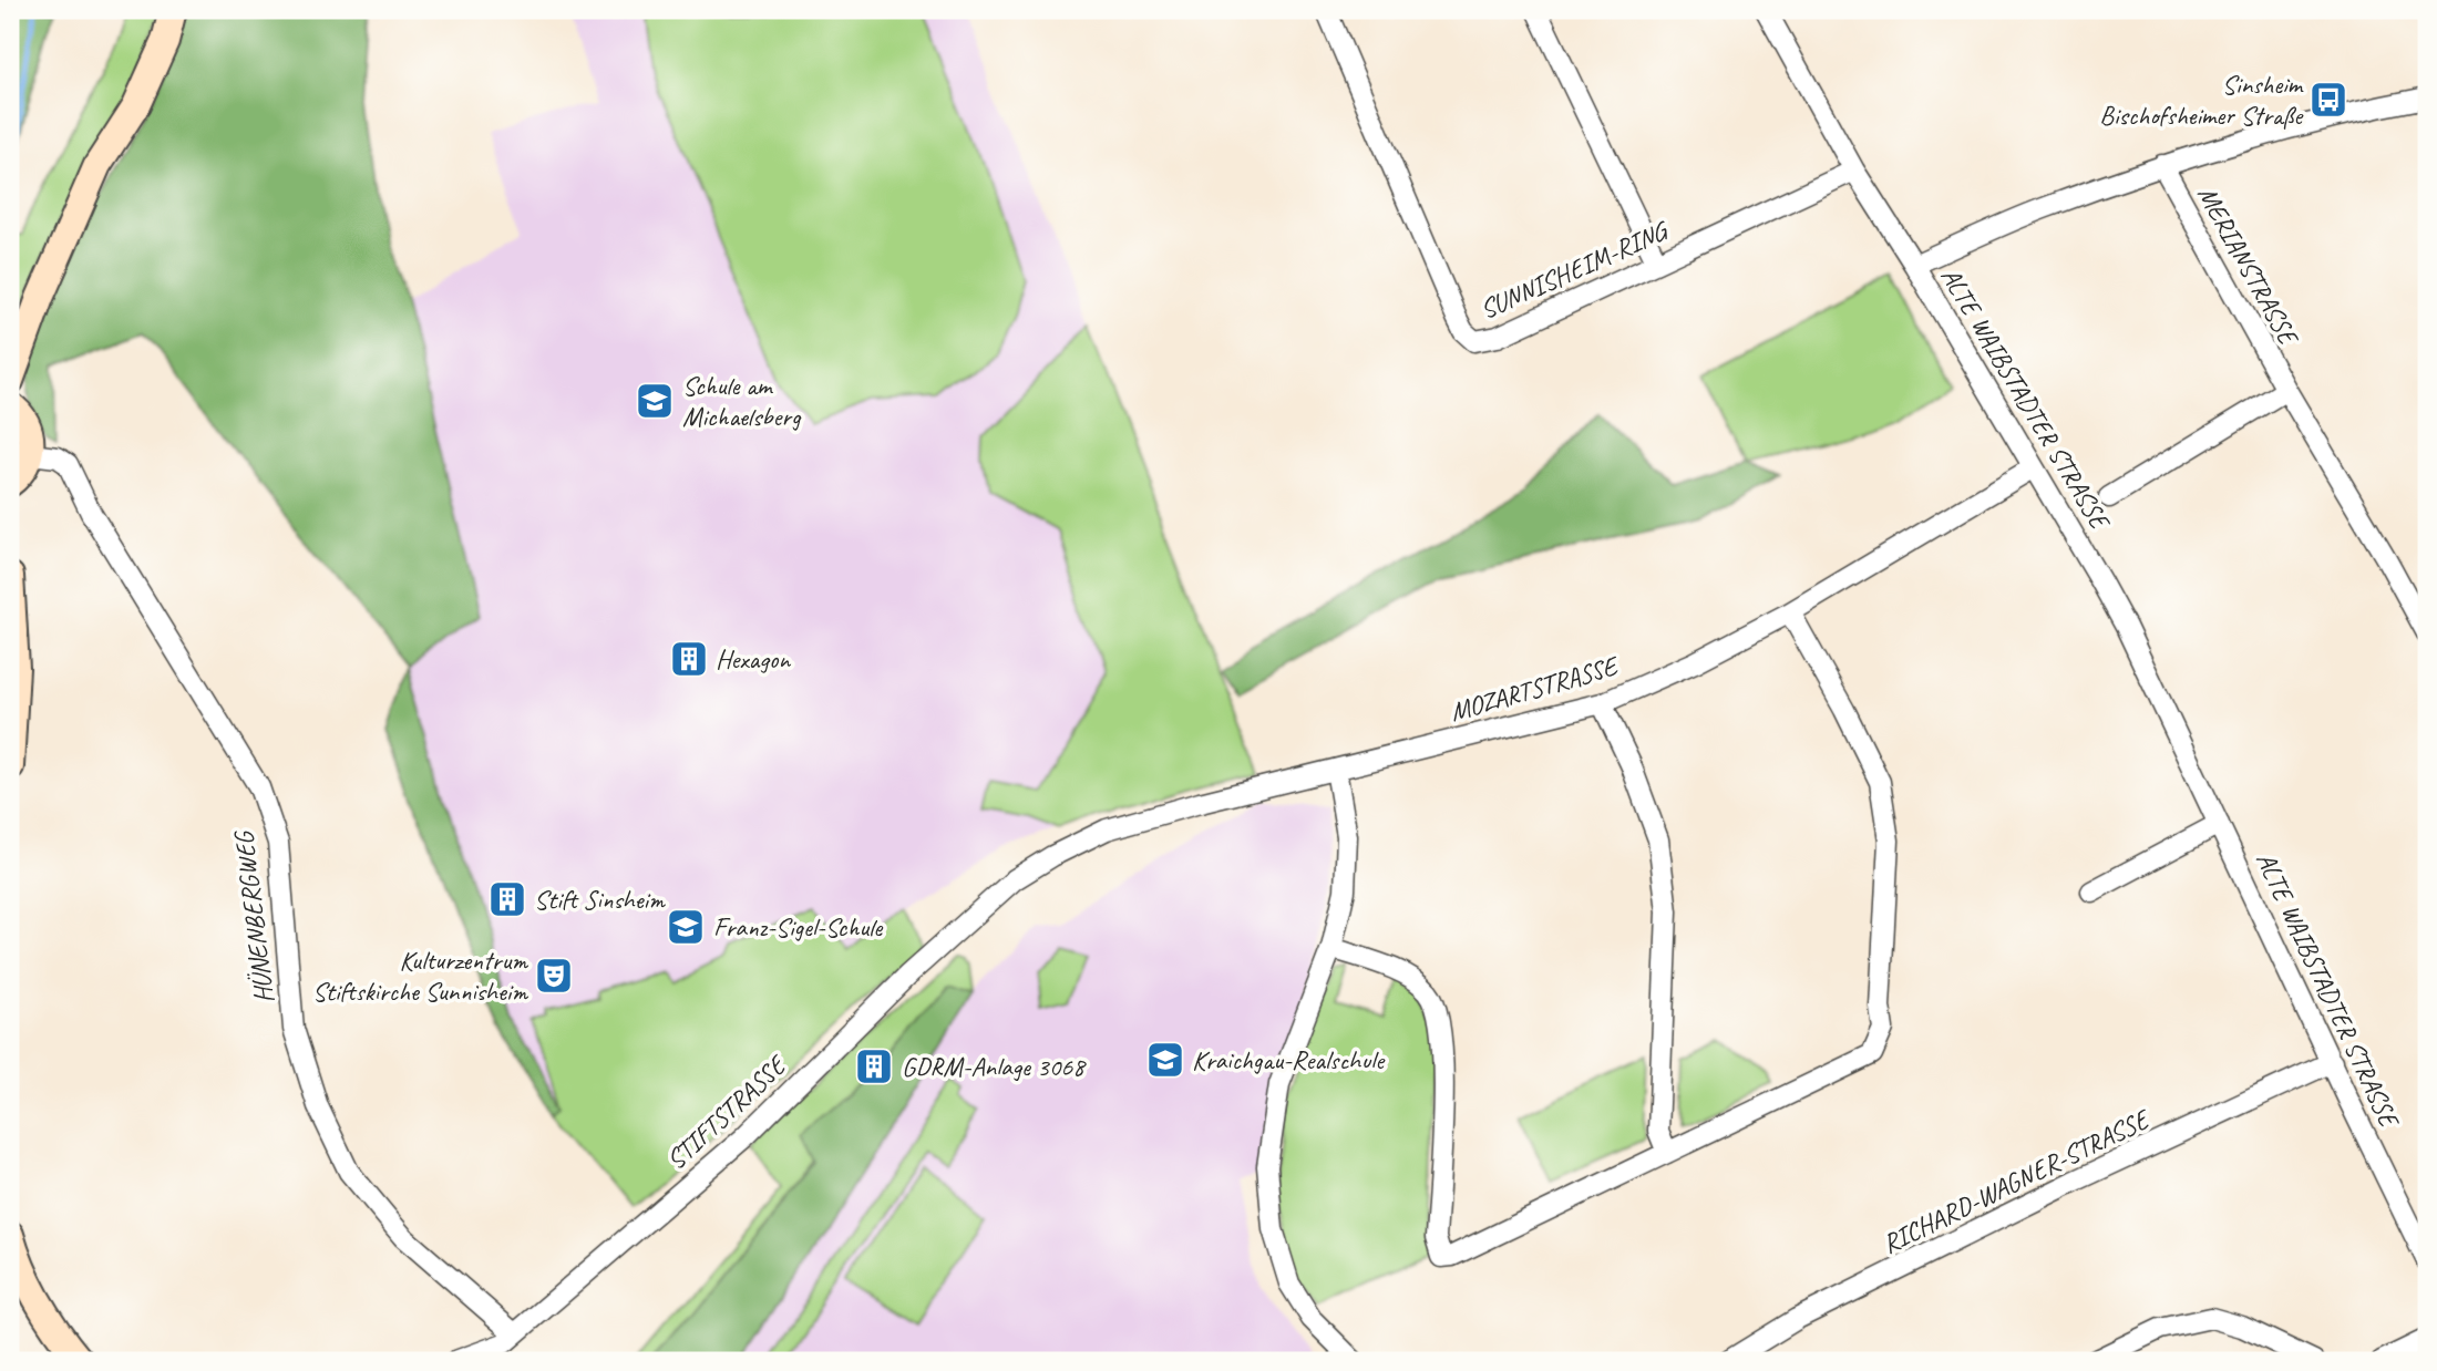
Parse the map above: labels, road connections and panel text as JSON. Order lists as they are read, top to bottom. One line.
{"streets":{"street":["MERIANSTRASSE","SUNNISHEIM-RING","ALTE WAIBSTADTER STRASSE","MOZARTSTRASSE","HÜNENBERGWEG","STIFTSTRASSE","RICHARD-WAGNER-STRASSE"]},"crossings":[["SUNNISHEIM-RING","ALTE WAIBSTADTER STRASSE"],["ALTE WAIBSTADTER STRASSE","MOZARTSTRASSE"],["ALTE WAIBSTADTER STRASSE","RICHARD-WAGNER-STRASSE"],["MOZARTSTRASSE","STIFTSTRASSE"],["HÜNENBERGWEG","STIFTSTRASSE"]],"places":{"bus stop":["Sinsheim Bischofsheimer Straße"],"school or university":["Schule am Michaelsberg","Franz-Sigel-Schule","Kraichgau-Realschule"],"building":["Hexagon","Stift Sinsheim","GDRM-Anlage 3068"],"theatre":["Kulturzentrum Stiftskirche Sunnisheim"]}}
